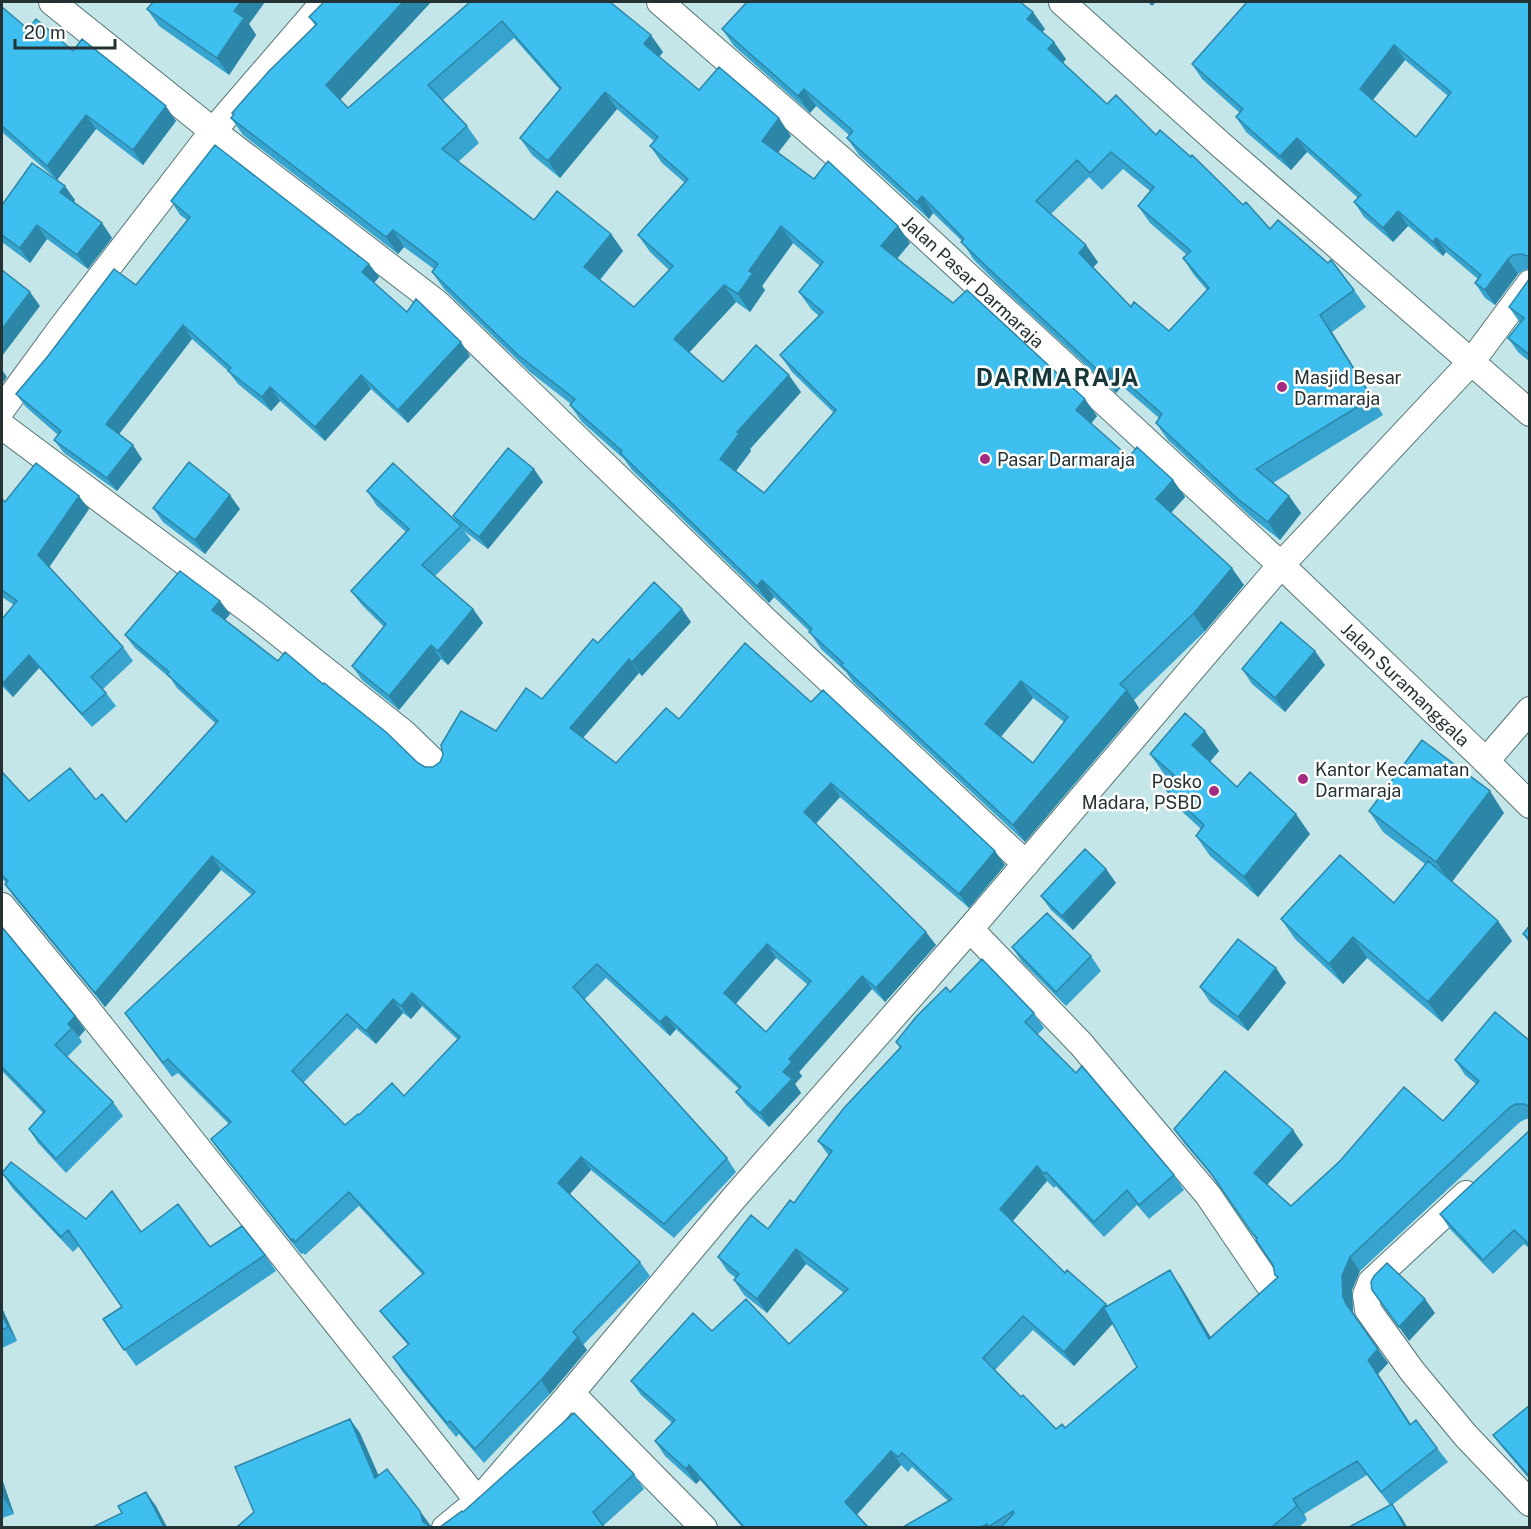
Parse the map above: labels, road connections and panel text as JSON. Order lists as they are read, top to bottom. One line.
{"streets":{"street":["Jalan Pasar Darmaraja","Jalan Suramanggala"]},"crossings":[["Jalan Pasar Darmaraja","Jalan Suramanggala"]],"districts":["DARMARAJA"],"places":["Masjid Besar Darmaraja","Pasar Darmaraja","Kantor Kecamatan Darmaraja","Posko Madara, PSBD"],"scale_bar":"20 m"}
